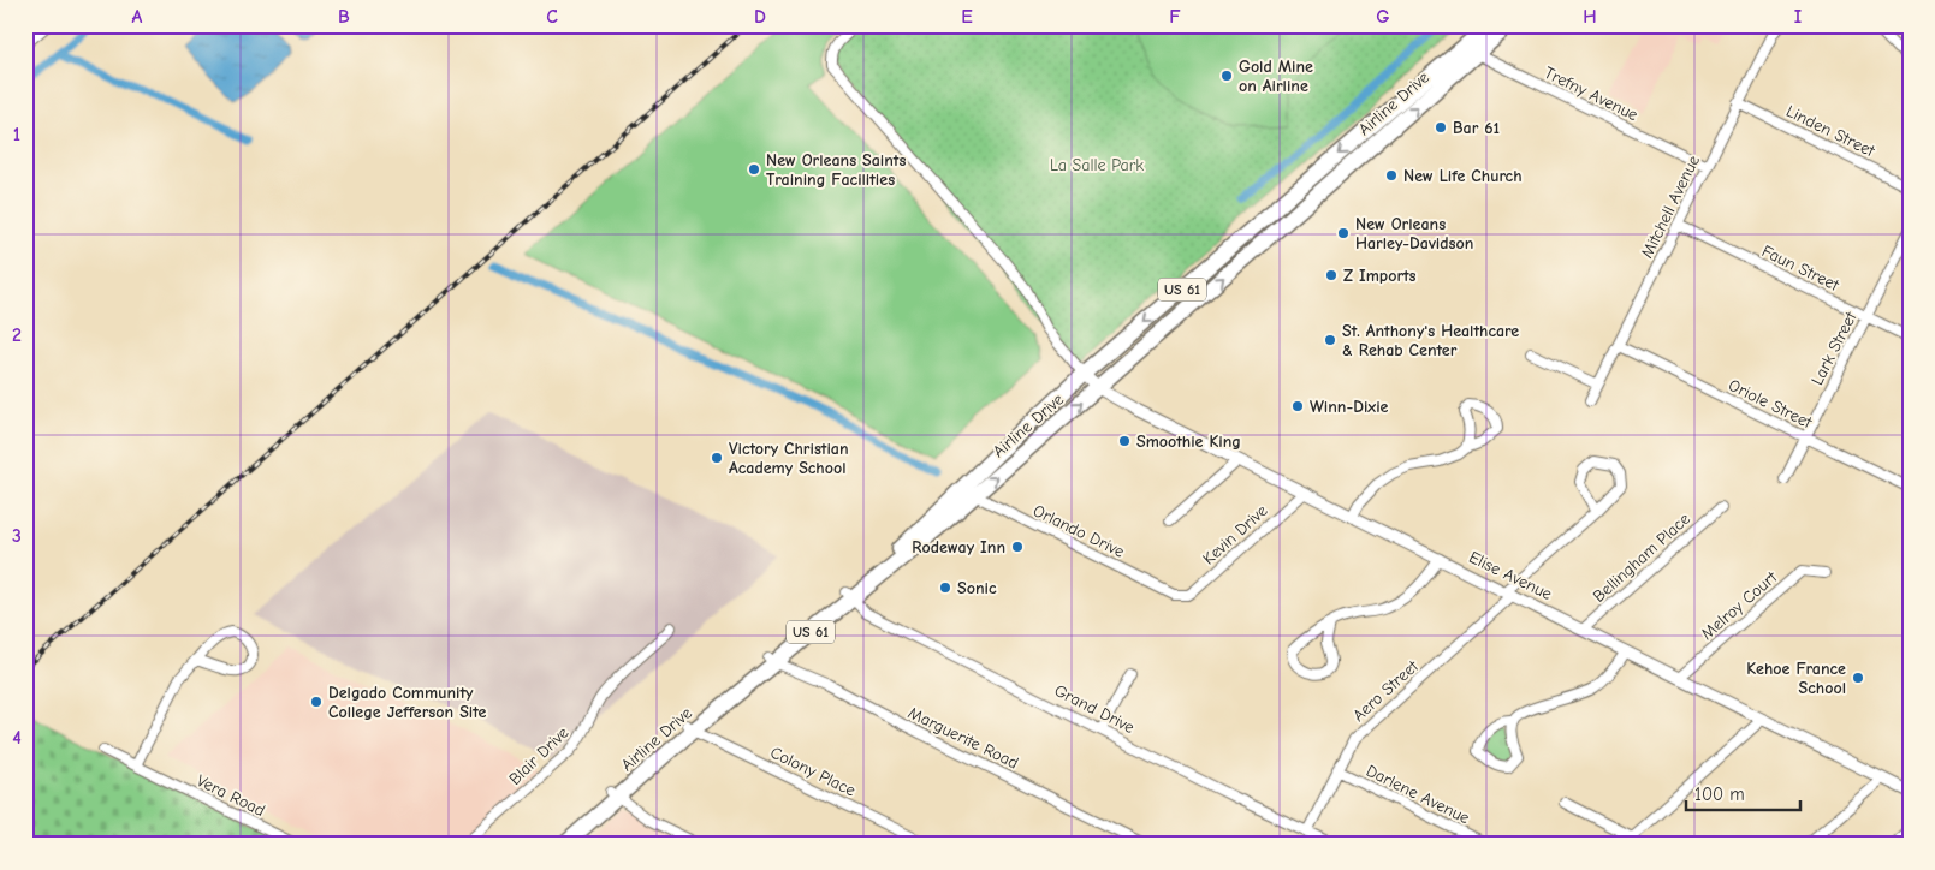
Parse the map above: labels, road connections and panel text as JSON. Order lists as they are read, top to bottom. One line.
{"streets":{"highway":["Airline Drive","US 61"],"street":["Trefny Avenue","Linden Street","Mitchell Avenue","Faun Street","Lark Street","Oriole Street","Orlando Drive","Kevin Drive","Bellingham Place","Elise Avenue","Melroy Court","Aero Street","Grand Drive","Marguerite Road","Blair Drive","Colony Place","Darlene Avenue","Vera Road"]},"crossings":[["Trefny Avenue","Airline Drive"],["Trefny Avenue","Mitchell Avenue"],["Airline Drive","Orlando Drive"],["Airline Drive","Elise Avenue"],["Airline Drive","Grand Drive"],["Airline Drive","Marguerite Road"],["Airline Drive","Colony Place"],["Linden Street","Mitchell Avenue"],["Mitchell Avenue","Faun Street"],["Mitchell Avenue","Oriole Street"],["Faun Street","Lark Street"],["Lark Street","Oriole Street"],["Orlando Drive","Kevin Drive"],["Kevin Drive","Elise Avenue"],["Bellingham Place","Elise Avenue"],["Elise Avenue","Melroy Court"],["Elise Avenue","Aero Street"],["Aero Street","Grand Drive"],["Aero Street","Darlene Avenue"]],"parks":["La Salle Park"],"places":["Gold Mine on Airline","Bar 61","New Orleans Saints Training Facilities","New Life Church","New Orleans Harley-Davidson","Z Imports","St. Anthony's Healthcare & Rehab Center","Winn-Dixie","Smoothie King","Victory Christian Academy School","Rodeway Inn","Sonic","Kehoe France School","Delgado Community College Jefferson Site"],"scale_bar":"100 m","grid":{"columns":["A","B","C","D","E","F","G","H","I"],"rows":["1","2","3","4"]}}
